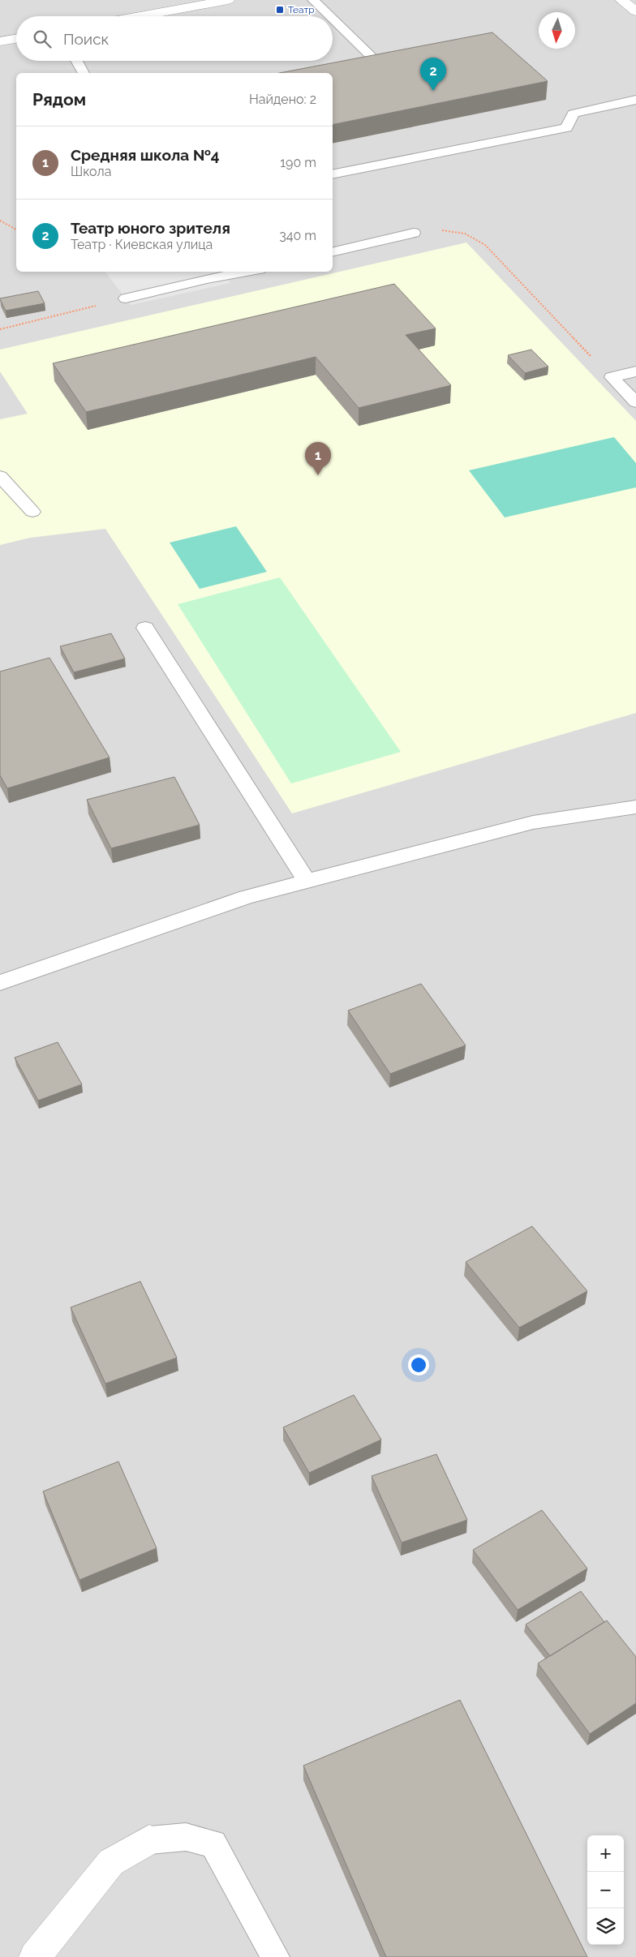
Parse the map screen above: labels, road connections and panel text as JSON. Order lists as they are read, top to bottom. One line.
{"places":{"transit":["Театр"]},"north":"bottom","page":{"search":"Поиск","pins":["2","1"],"heading":["Рядом","Найдено: 2"],"list":[{"mark":"1","name":"Средняя школа №4","note":"Школа","value":"190 m"},{"mark":"2","name":"Театр юного зрителя","note":"Театр · Киевская улица","value":"340 m"}],"map_buttons":["+","−"]}}
